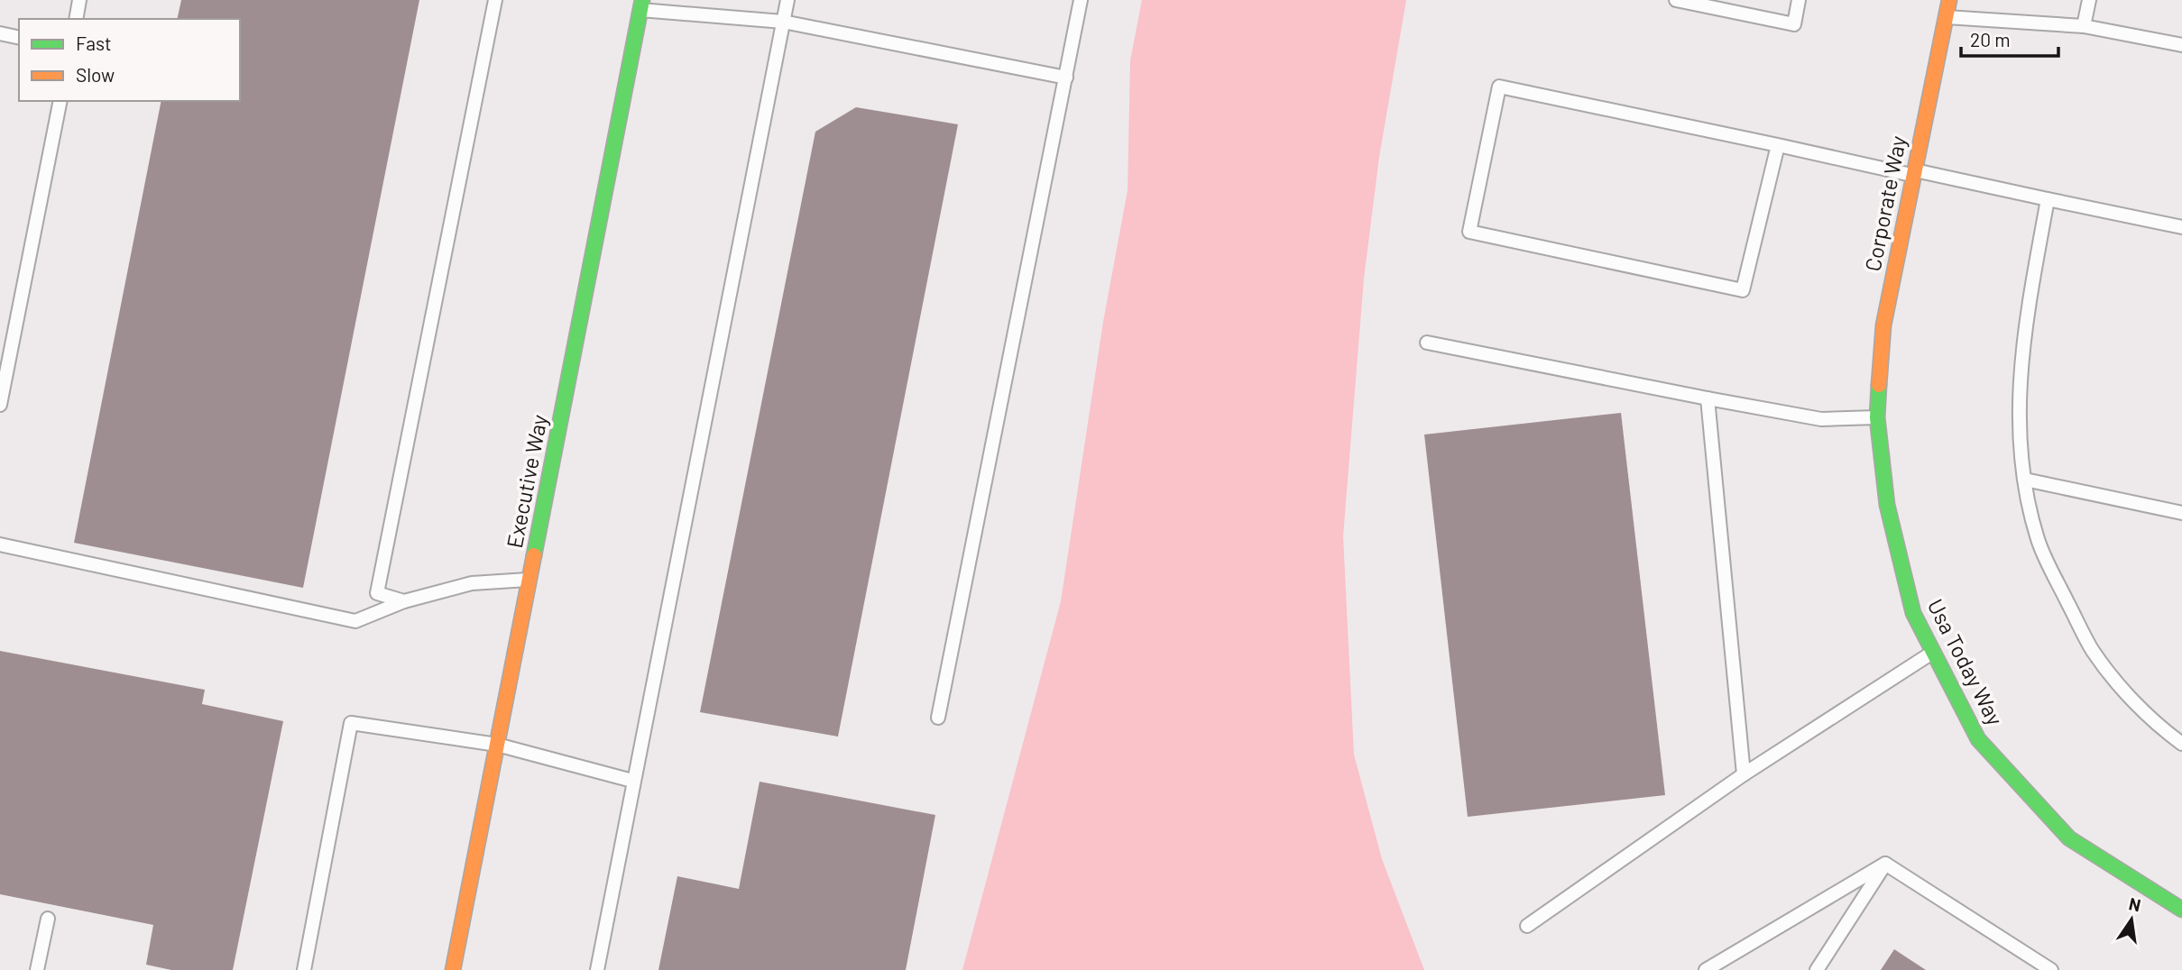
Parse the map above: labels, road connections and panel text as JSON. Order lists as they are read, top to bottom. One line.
{"streets":{"street":["Corporate Way","Executive Way","Usa Today Way"]},"crossings":[["Corporate Way","Usa Today Way"]],"legend":["Fast","Slow"],"scale_bar":"20 m","north":"top"}
